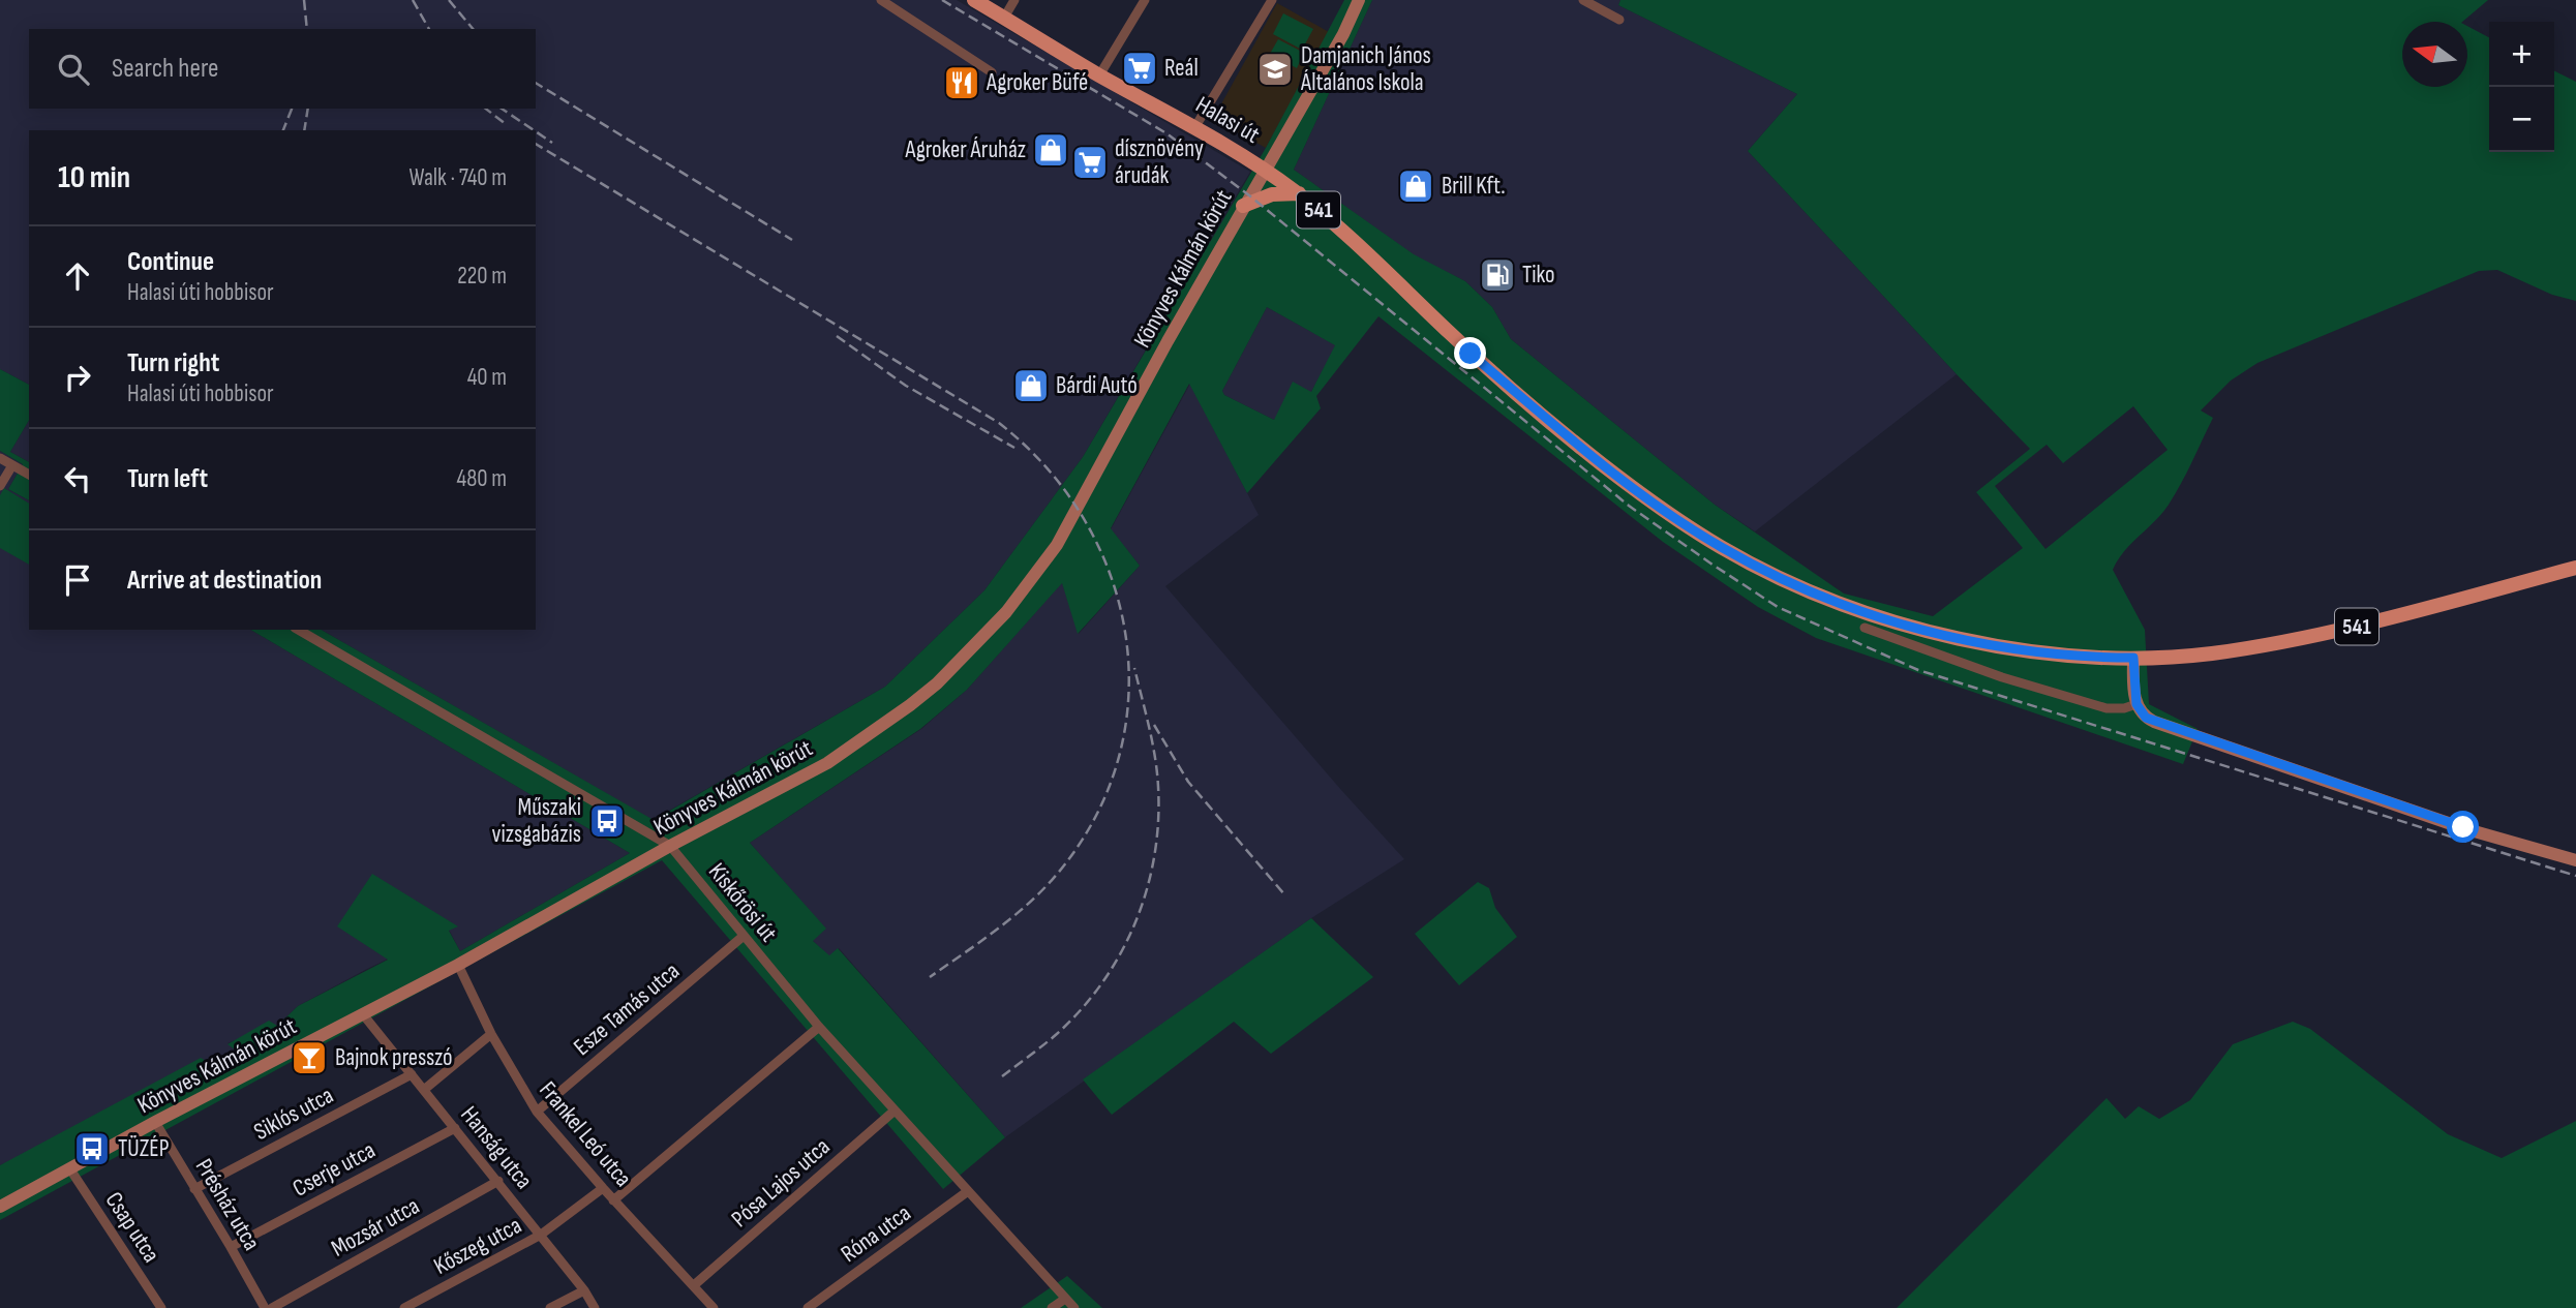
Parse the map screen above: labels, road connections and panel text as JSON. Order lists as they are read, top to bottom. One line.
{"streets":{"main road":["Halasi út","541"],"street":["Könyves Kálmán körút","Kiskőrösi út","Esze Tamás utca","Siklós utca","Frankel Leó utca","Hanság utca","Cserje utca","Pósa Lajos utca","Présház utca","Csap utca","Mozsár utca","Róna utca","Kőszeg utca"]},"crossings":[["Halasi út","541"],["Halasi út","Könyves Kálmán körút"],["Könyves Kálmán körút","Kiskőrösi út"],["Könyves Kálmán körút","Frankel Leó utca"],["Könyves Kálmán körút","Hanság utca"],["Könyves Kálmán körút","Présház utca"],["Könyves Kálmán körút","Csap utca"],["Kiskőrösi út","Esze Tamás utca"],["Kiskőrösi út","Pósa Lajos utca"],["Kiskőrösi út","Róna utca"],["Esze Tamás utca","Frankel Leó utca"],["Siklós utca","Hanság utca"],["Siklós utca","Présház utca"],["Frankel Leó utca","Pósa Lajos utca"],["Frankel Leó utca","Kőszeg utca"],["Hanság utca","Cserje utca"],["Hanság utca","Mozsár utca"],["Hanság utca","Kőszeg utca"],["Cserje utca","Présház utca"]],"places":{"supermarket":["Reál","dísznövény árudák"],"school or university":["Damjanich János Általános Iskola"],"restaurant":["Agroker Büfé"],"shop":["Agroker Áruház","Brill Kft.","Bárdi Autó"],"fuel station":["Tiko"],"bus stop":["Műszaki vizsgabázis","TÜZÉP"],"bar":["Bajnok presszó"]},"north":"left","page":{"map_buttons":["+","−"],"search":"Search here","heading":["10 min","Walk · 740 m"],"list":[["Continue","Halasi úti hobbisor","220 m"],["Turn right","Halasi úti hobbisor","40 m"],["Turn left","480 m"],"Arrive at destination"]}}
